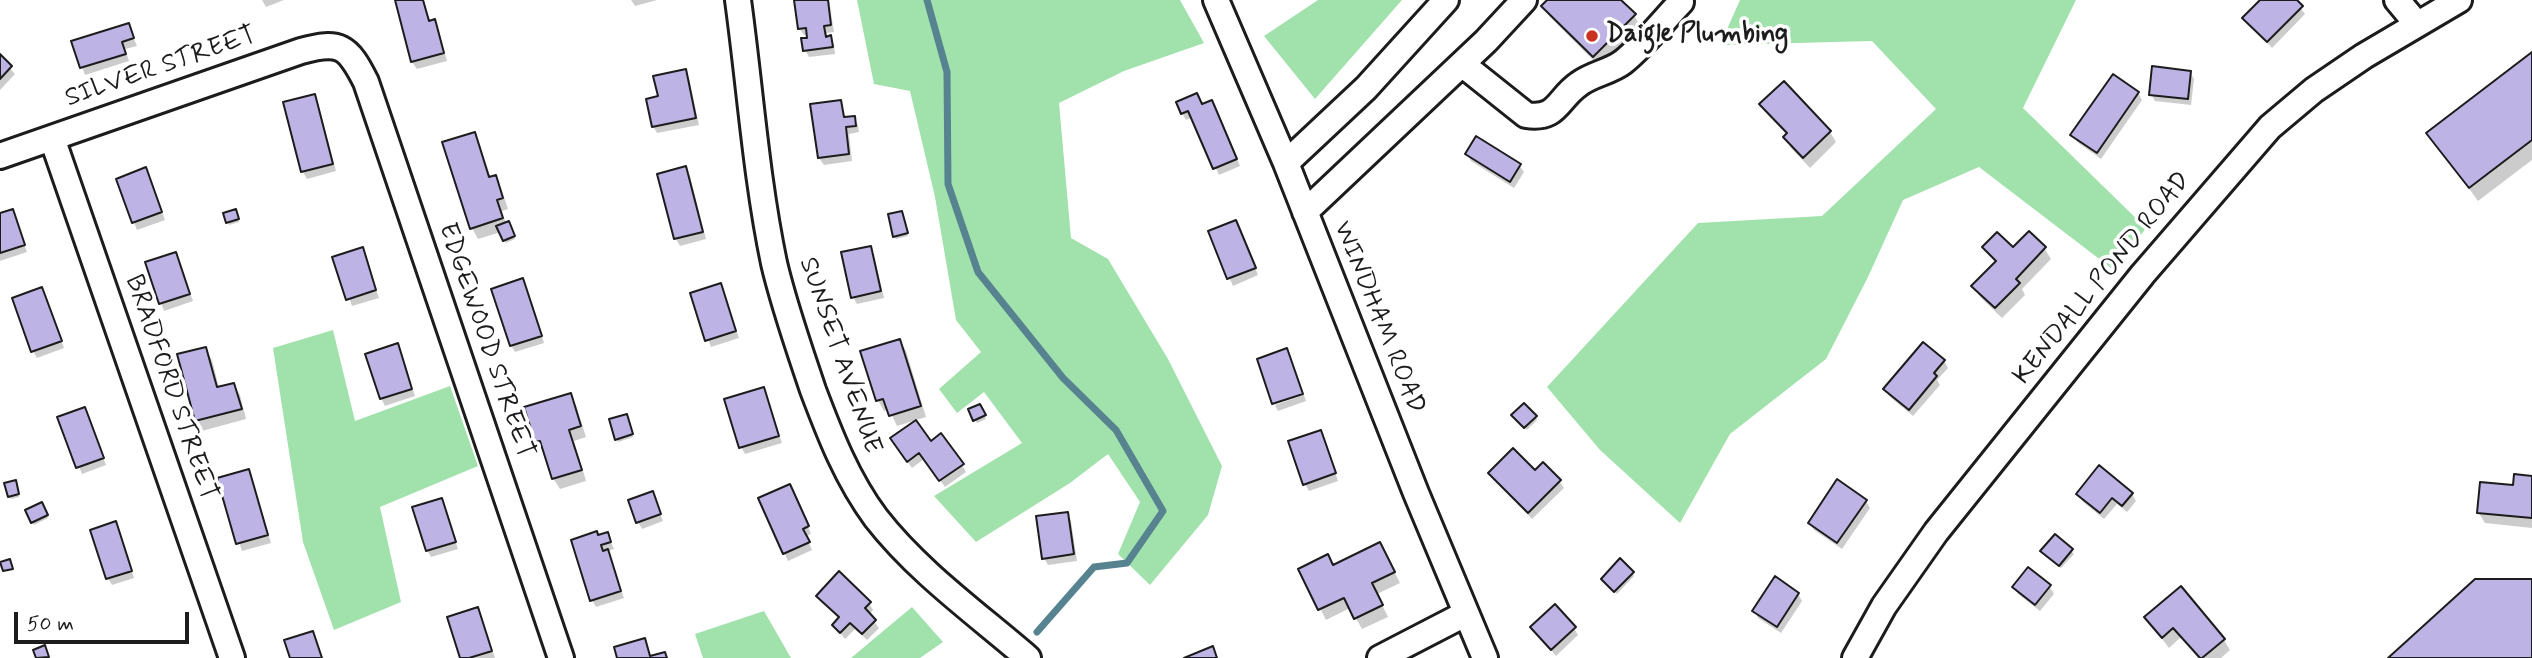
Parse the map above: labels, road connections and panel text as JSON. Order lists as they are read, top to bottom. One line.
{"streets":{"street":["SILVER STREET","KENDALL POND ROAD","WINDHAM ROAD","EDGEWOOD STREET","SUNSET AVENUE","BRADFORD STREET"]},"crossings":[["SILVER STREET","EDGEWOOD STREET"],["SILVER STREET","BRADFORD STREET"]],"places":["Daigle Plumbing"],"scale_bar":"50 m"}
